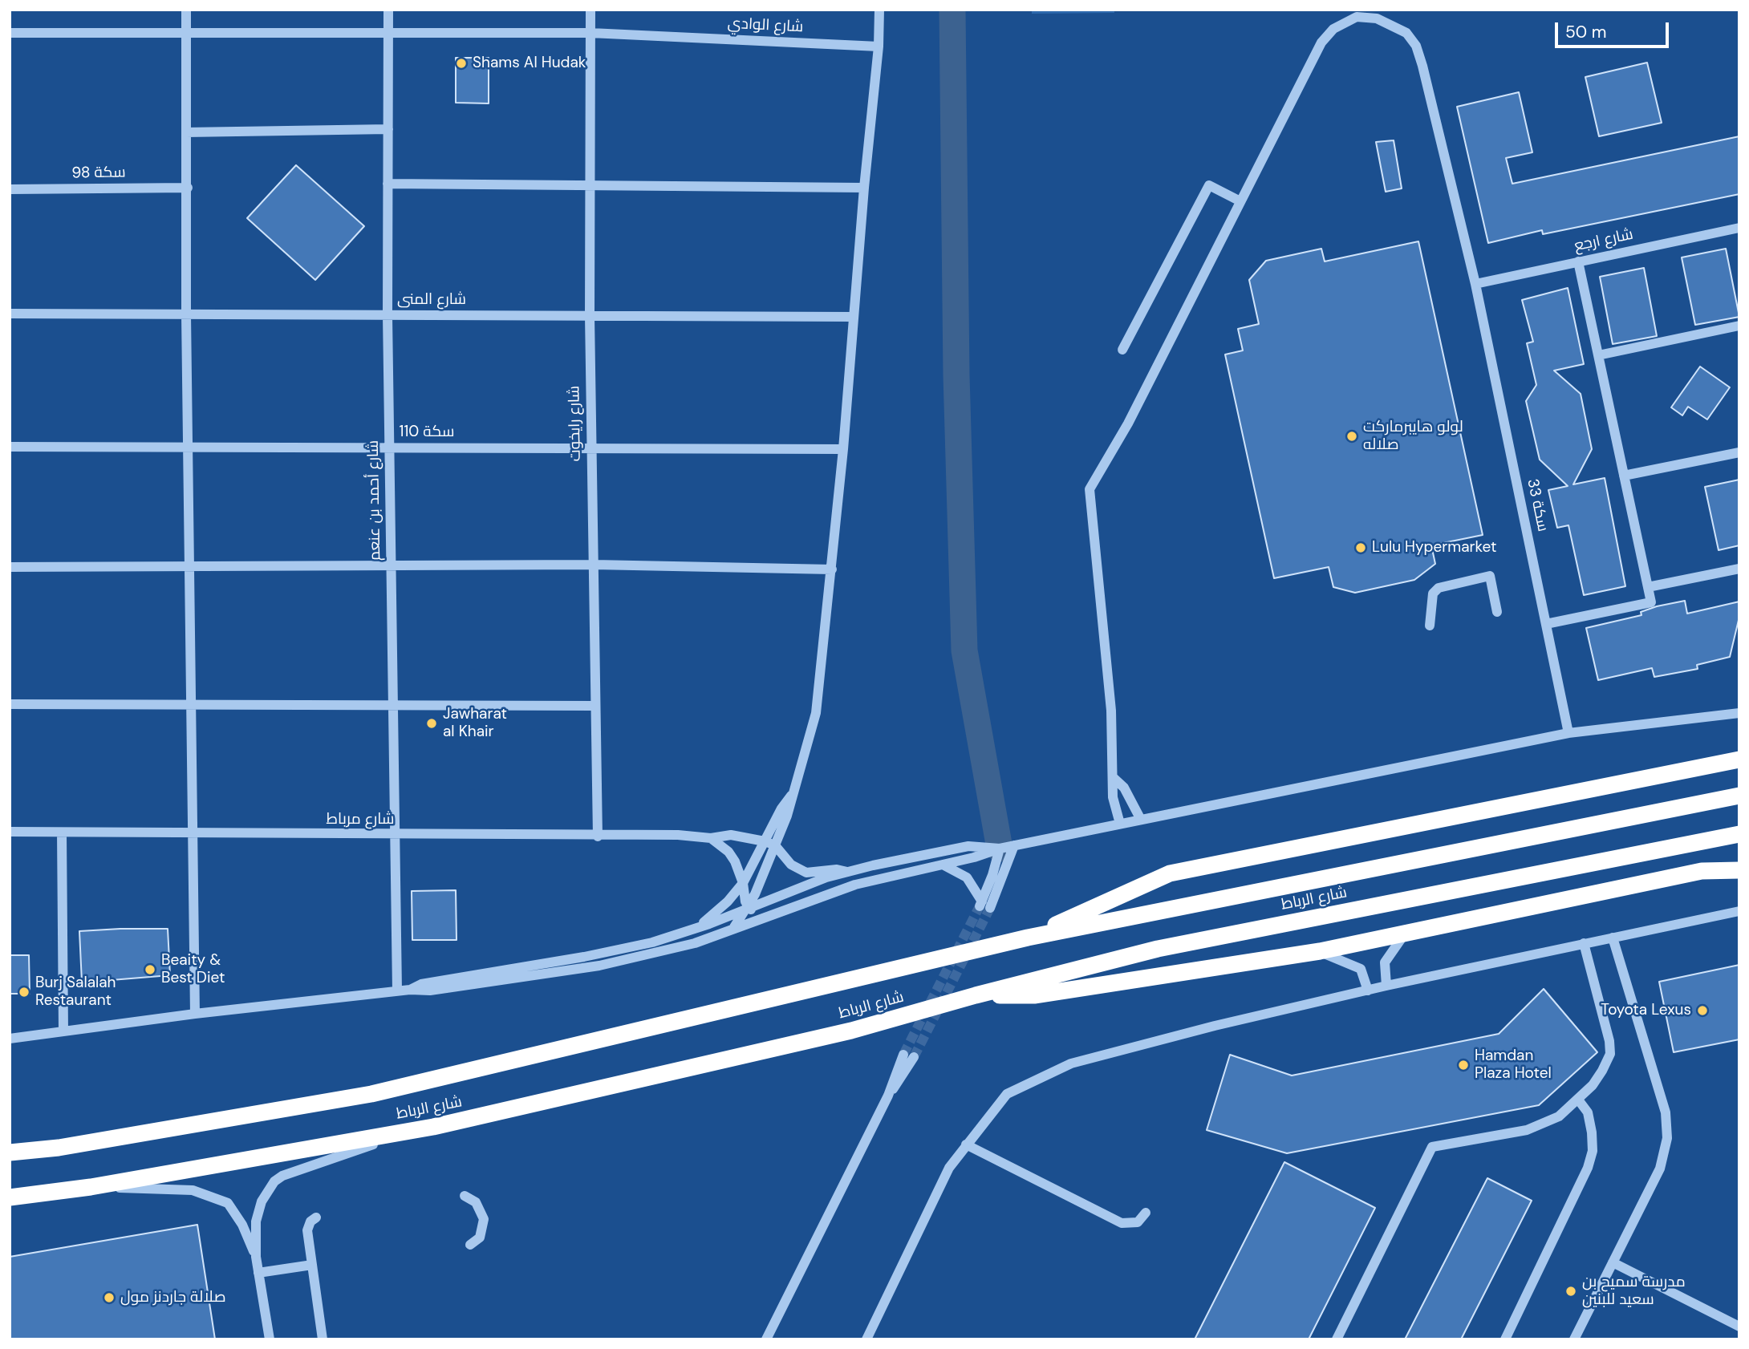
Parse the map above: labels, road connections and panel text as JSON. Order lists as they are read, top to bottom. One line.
{"streets":{"highway":["شارع الرباط"],"street":["شارع الوادي","سكة 98","شارع ارجع","شارع المنى","شارع رايخوت","سكة 110","شارع أحمد بن عنعم","سكة 33","شارع مرباط"]},"crossings":[["شارع الوادي","شارع رايخوت"],["شارع الوادي","شارع أحمد بن عنعم"],["شارع ارجع","سكة 33"],["شارع المنى","شارع رايخوت"],["شارع المنى","شارع أحمد بن عنعم"],["شارع رايخوت","سكة 110"],["شارع رايخوت","شارع مرباط"],["سكة 110","شارع أحمد بن عنعم"],["شارع أحمد بن عنعم","شارع مرباط"]],"places":["Shams Al Hudak","لولو هايبرماركت صلاله","Lulu Hypermarket","Jawharat al Khair","Beaity & Best Diet","Burj Salalah Restaurant","Toyota Lexus","Hamdan Plaza Hotel","مدرسة سميح بن سعيد للبنين","صلالة جاردنز مول"],"scale_bar":"50 m"}
